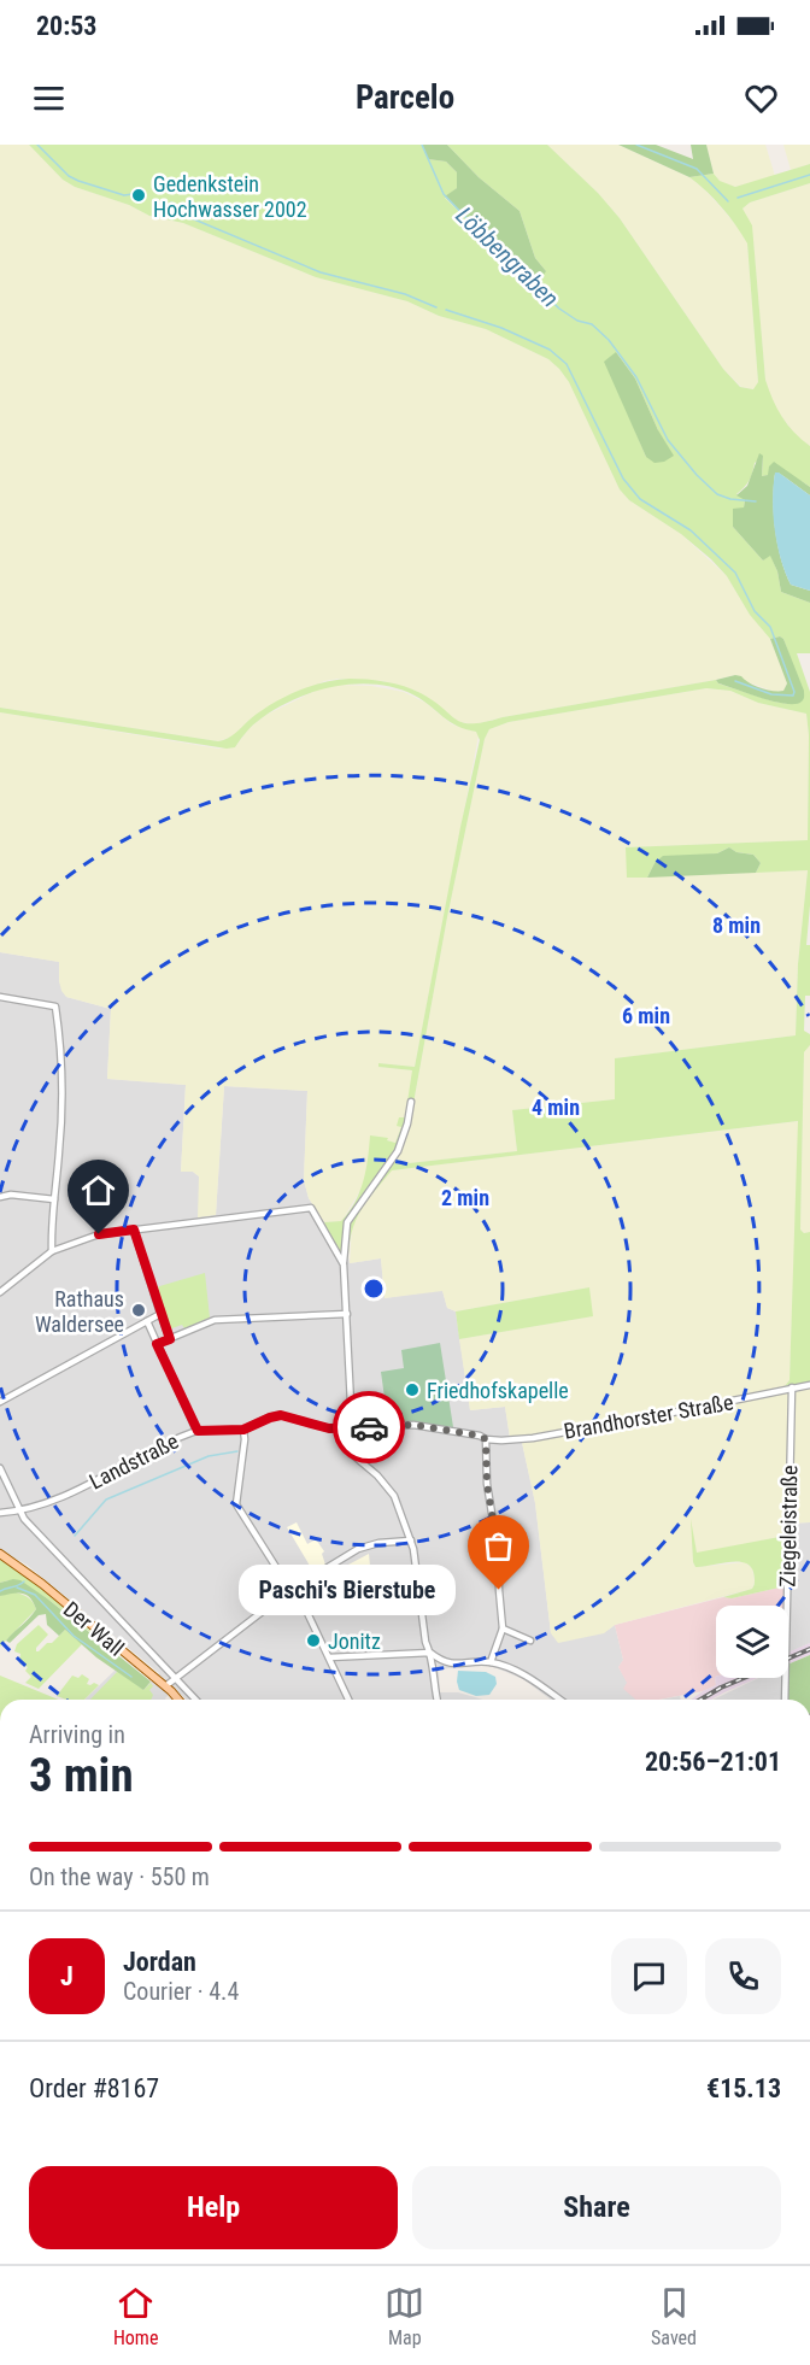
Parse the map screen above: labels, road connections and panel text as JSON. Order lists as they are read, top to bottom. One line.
{"streets":{"main road":["Der Wall"],"street":["Brandhorster Straße","Landstraße","Ziegeleistraße"]},"crossings":[["Brandhorster Straße","Landstraße"],["Brandhorster Straße","Ziegeleistraße"]],"water":["Löbbengraben"],"places":["Gedenkstein Hochwasser 2002","Rathaus Waldersee","Friedhofskapelle","Paschi's Bierstube","Jonitz"],"page":{"status":"20:53","header":"Parcelo","bubble":"Paschi's Bierstube","heading":["3 min","Arriving in","20:56–21:01"],"panel":["Jordan","Courier · 4.4","Order #8167","€15.13"],"bar":"On the way · 550 m","round":"J","buttons":["Help","Share"],"tabs":["Home","Map","Saved"]},"rings":["8 min","6 min","4 min","2 min"]}
